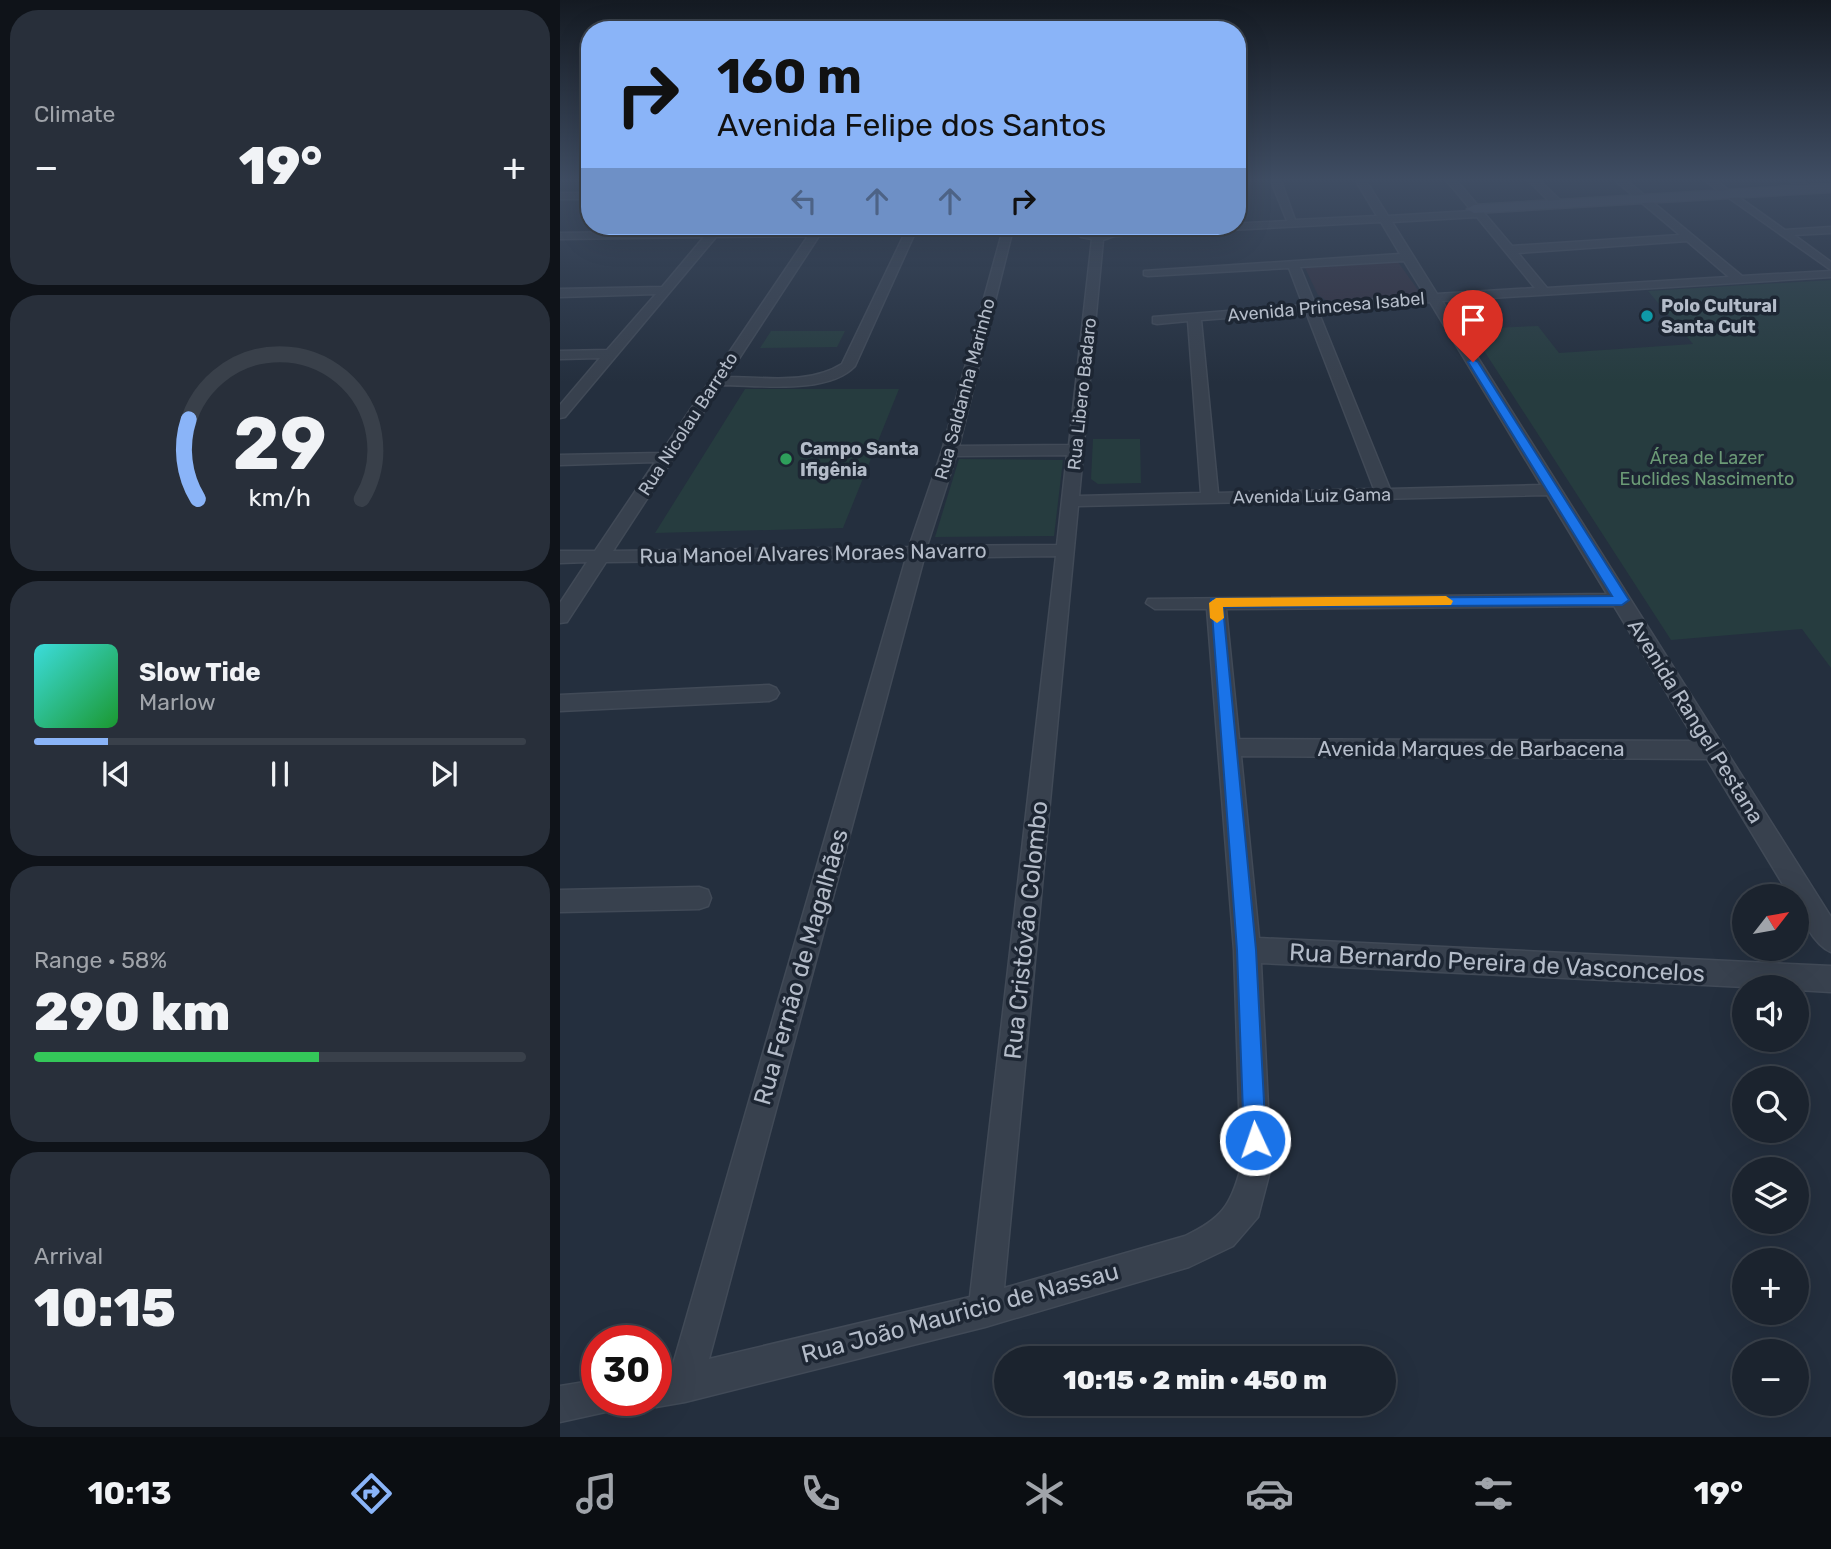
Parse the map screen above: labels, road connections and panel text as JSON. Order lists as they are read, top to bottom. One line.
{"streets":{"street":["Avenida Princesa Isabel","Rua Saldanha Marinho","Rua Libero Badaro","Rua Nicolau Barreto","Avenida Luiz Gama","Rua Manoel Alvares Moraes Navarro","Avenida Rangel Pestana","Avenida Marques de Barbacena","Rua Cristóvão Colombo","Rua Bernardo Pereira de Vasconcelos","Rua Fernão de Magalhães","Rua João Mauricio de Nassau"]},"crossings":[["Avenida Princesa Isabel","Avenida Rangel Pestana"],["Rua Saldanha Marinho","Rua Manoel Alvares Moraes Navarro"],["Rua Saldanha Marinho","Rua Fernão de Magalhães"],["Rua Libero Badaro","Avenida Luiz Gama"],["Rua Libero Badaro","Rua Manoel Alvares Moraes Navarro"],["Rua Libero Badaro","Rua Cristóvão Colombo"],["Rua Nicolau Barreto","Rua Manoel Alvares Moraes Navarro"],["Avenida Luiz Gama","Avenida Rangel Pestana"],["Rua Manoel Alvares Moraes Navarro","Rua Cristóvão Colombo"],["Rua Manoel Alvares Moraes Navarro","Rua Fernão de Magalhães"],["Avenida Rangel Pestana","Avenida Marques de Barbacena"],["Rua Cristóvão Colombo","Rua João Mauricio de Nassau"],["Rua Bernardo Pereira de Vasconcelos","Rua João Mauricio de Nassau"]],"parks":["Área de Lazer Euclides Nascimento"],"places":["Polo Cultural Santa Cult","Campo Santa Ifigênia"],"north":"top right","page":{"tile":["Climate",["Range · 58%","290 km"],["Arrival","10:15"]],"turn":["160 m","Avenida Felipe dos Santos"],"heat":["−","19°","+"],"song":["Slow Tide","Marlow"],"map_buttons":["+","−"],"limit":"30","trip":"10:15 · 2 min · 450 m","tabs":["10:13","19°"],"gauge":["29","km/h"]}}
